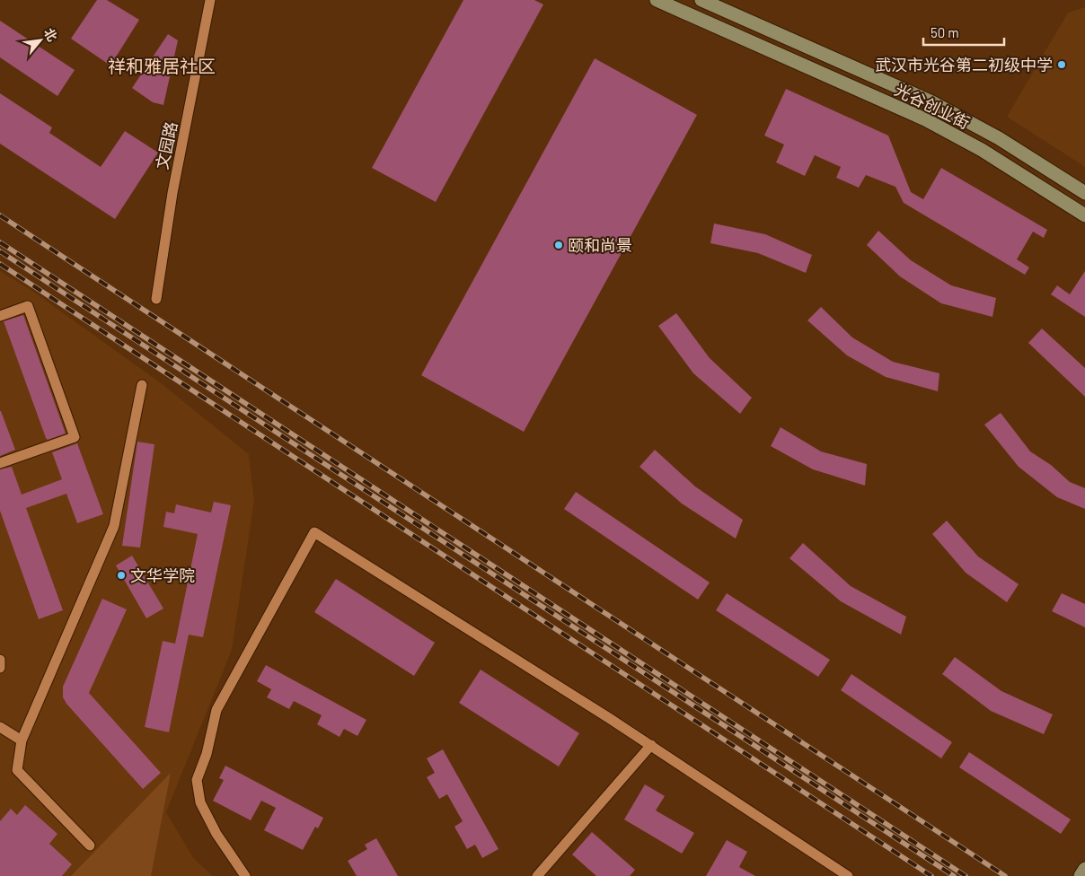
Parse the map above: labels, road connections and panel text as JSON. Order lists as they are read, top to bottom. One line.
{"streets":{"main road":["光谷创业街"],"street":["文园路"]},"districts":["祥和雅居社区"],"places":["武汉市光谷第二初级中学","颐和尚景","文华学院"],"scale_bar":"50 m","north":"top right"}
